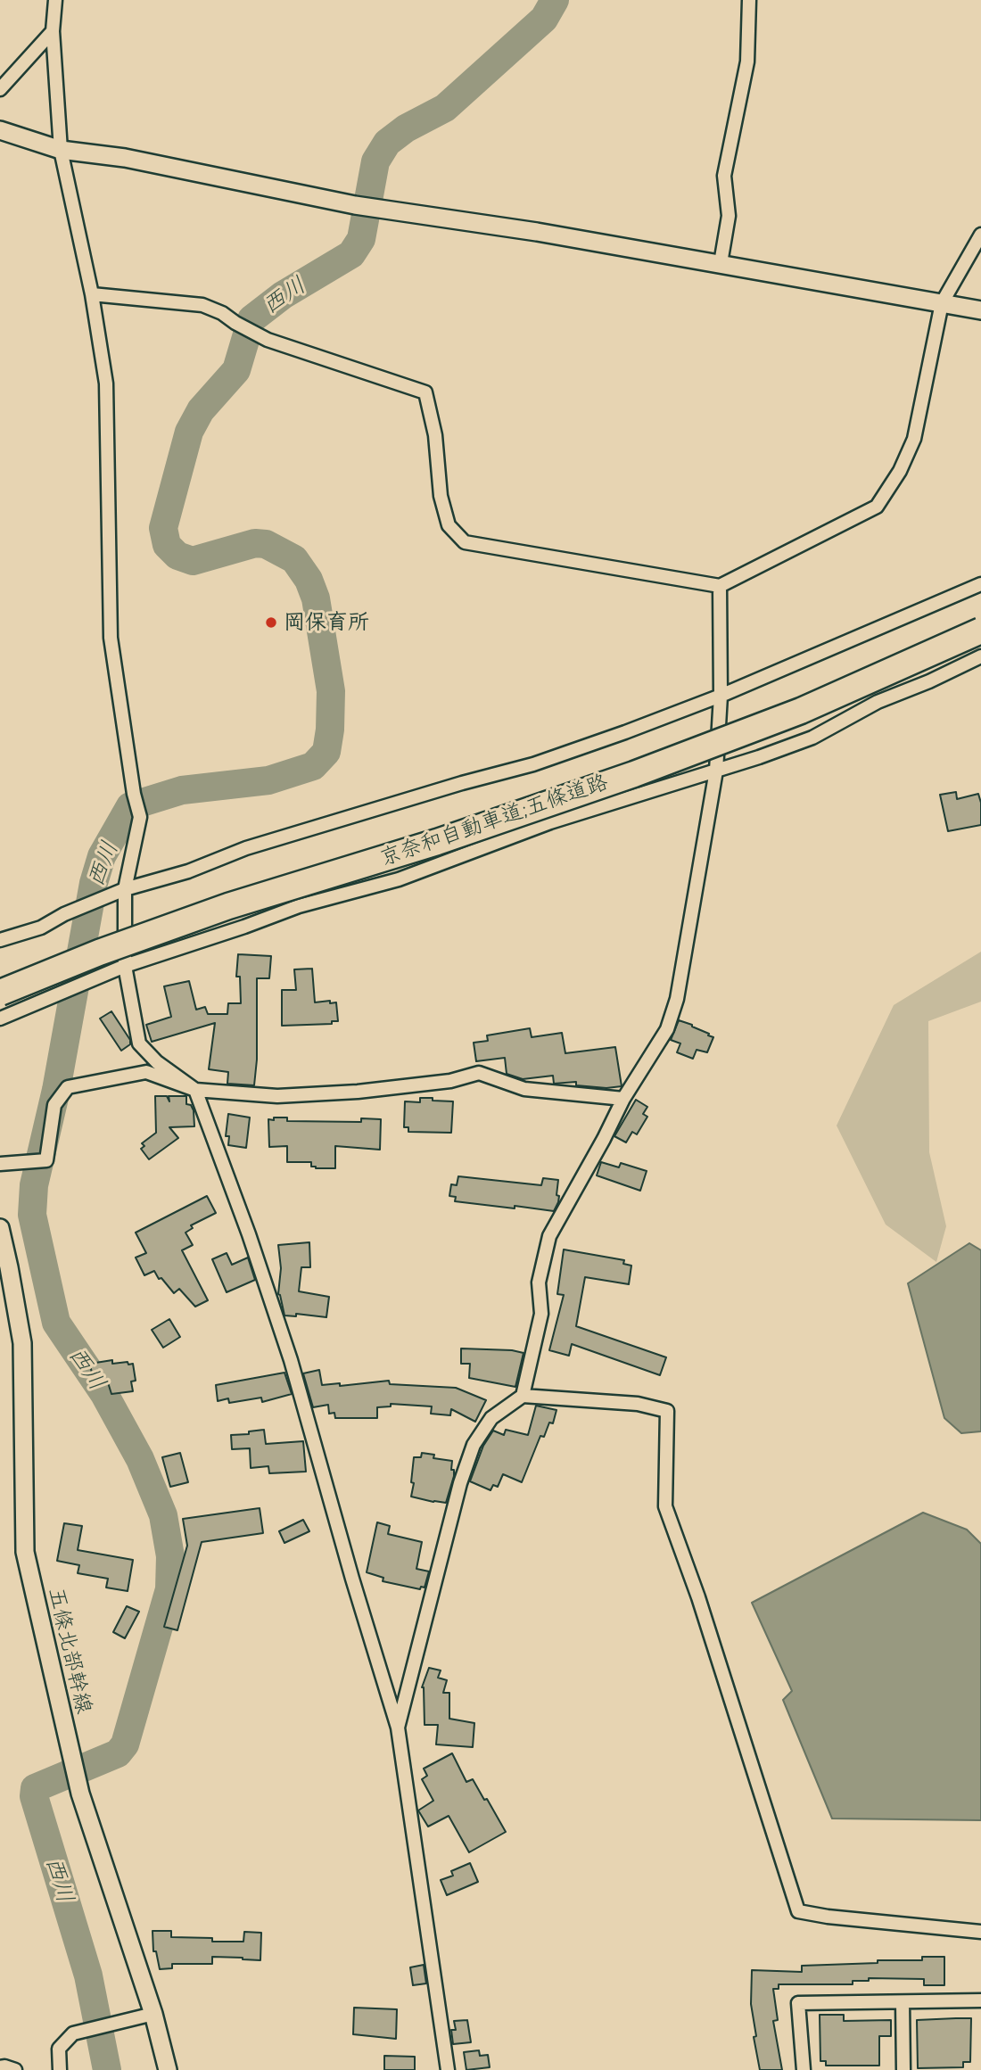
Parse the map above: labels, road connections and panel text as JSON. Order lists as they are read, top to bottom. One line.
{"streets":{"highway":["京奈和自動車道;五條道路"],"street":["五條北部幹線"]},"water":["西川"],"places":["岡保育所"]}
